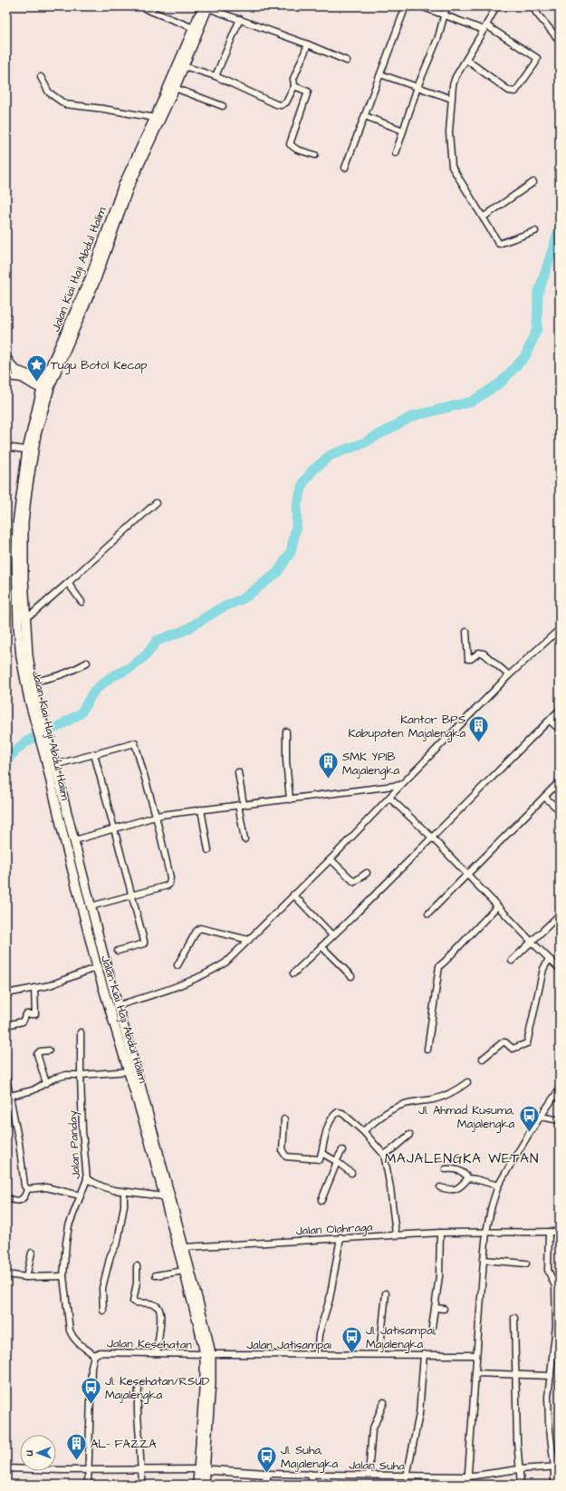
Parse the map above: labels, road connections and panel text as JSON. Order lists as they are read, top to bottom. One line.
{"streets":{"main road":["Jalan Kiai Haji Abdul Halim","Jalan Suha"],"street":["Jalan Panday","Jalan Olahraga","Jalan Kesehatan","Jalan Jatisampai"]},"crossings":[["Jalan Kiai Haji Abdul Halim","Jalan Olahraga"],["Jalan Kiai Haji Abdul Halim","Jalan Kesehatan"],["Jalan Kiai Haji Abdul Halim","Jalan Jatisampai"],["Jalan Kiai Haji Abdul Halim","Jalan Suha"],["Jalan Panday","Jalan Kesehatan"],["Jalan Kesehatan","Jalan Jatisampai"]],"districts":["MAJALENGKA WETAN"],"places":{"place":["Tugu Botol Kecap"],"building":["Kantor BPS Kabupaten Majalengka","SMK YPIB Majalengka","AL- FAZZA"],"bus stop":["Jl. Ahmad Kusuma, Majalengka","Jl. Jatisampai, Majalengka","Jl. Kesehatan/RSUD Majalengka","Jl. Suha, Majalengka"]},"north":"left"}
